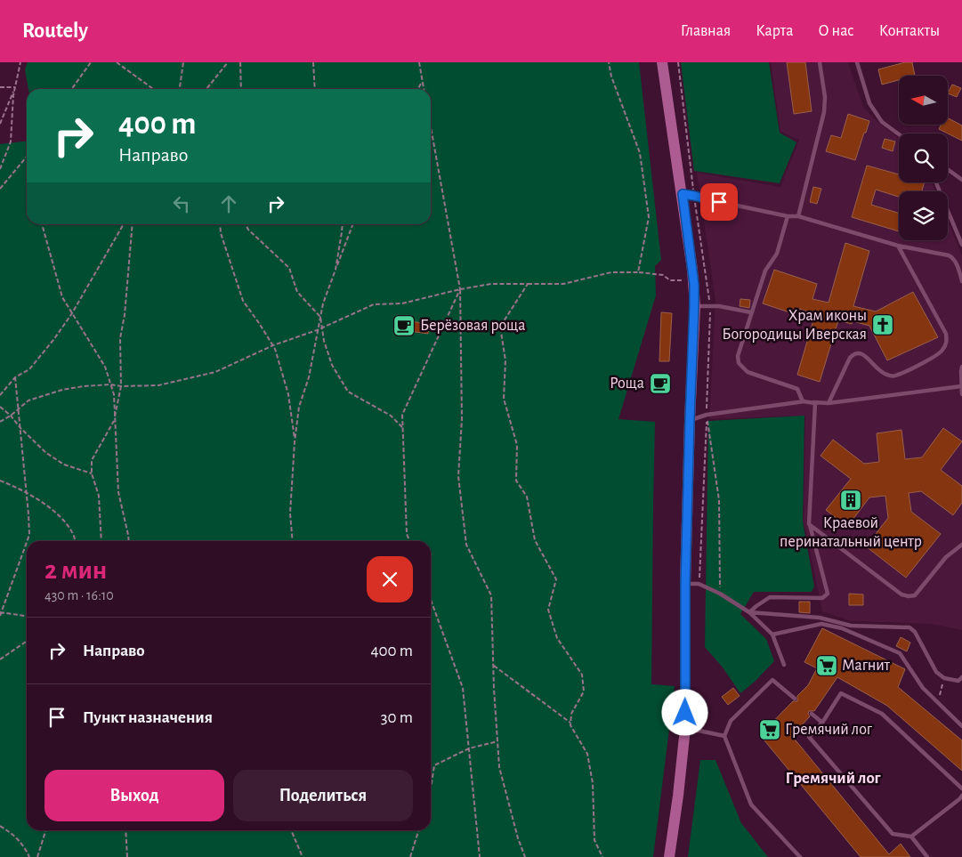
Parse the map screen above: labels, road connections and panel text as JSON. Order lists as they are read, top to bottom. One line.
{"districts":["Гремячий лог"],"places":{"church":["Храм иконы Богородицы Иверская"],"cafe":["Берёзовая роща","Роща"],"building":["Краевой перинатальный центр"],"supermarket":["Магнит","Гремячий лог"]},"north":"left","page":{"header":"Routely","nav":["Главная","Карта","О нас","Контакты"],"turn":["400 m","Направо"],"heading":["2 мин","430 m · 16:10"],"list":[{"name":"Направо","value":"400 m"},{"name":"Пункт назначения","value":"30 m"}],"buttons":["Выход","Поделиться"]}}
